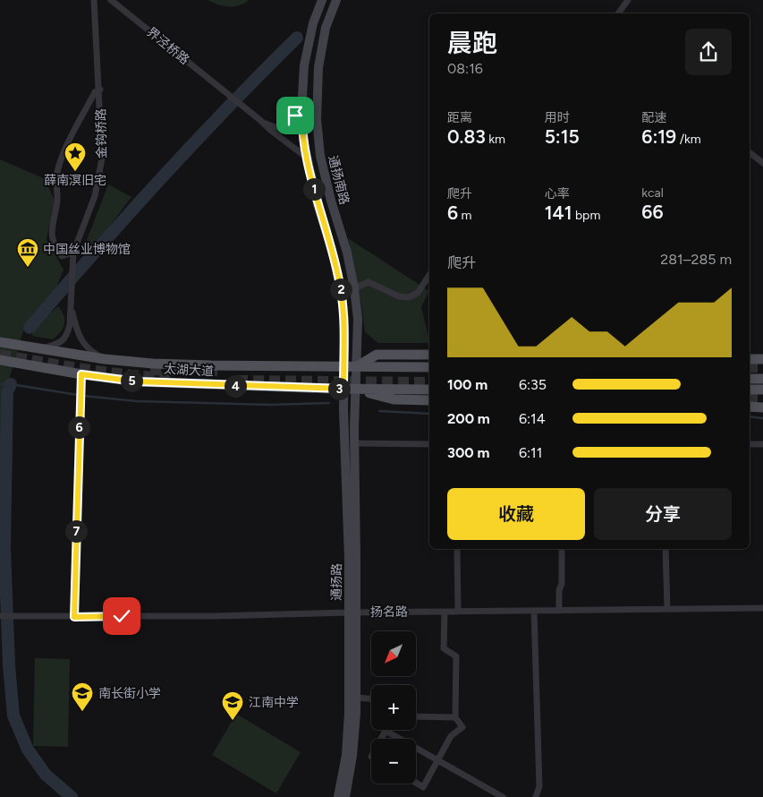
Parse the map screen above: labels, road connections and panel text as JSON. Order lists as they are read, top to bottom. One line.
{"streets":{"main road":["通扬南路","太湖大道","通扬路"],"street":["界泾桥路","金钩桥路","扬名路"]},"crossings":[["通扬南路","太湖大道"],["通扬南路","通扬路"],["太湖大道","通扬路"],["通扬路","扬名路"]],"places":{"place":["薛南溟旧宅"],"museum":["中国丝业博物馆"],"school or university":["南长街小学","江南中学"]},"north":"bottom left","page":{"heading":["晨跑","08:16"],"stats":[["距离","0.83 km"],["用时","5:15"],["配速","6:19 /km"],["爬升","6 m"],["心率","141 bpm"],["kcal","66"]],"pins":["1","2","5","4","3","6","7"],"chart":["爬升","281–285 m"],"list":[{"name":"100 m","note":"6:35"},{"name":"200 m","note":"6:14"},{"name":"300 m","note":"6:11"}],"buttons":["收藏","分享"],"map_buttons":["+","−"]}}
